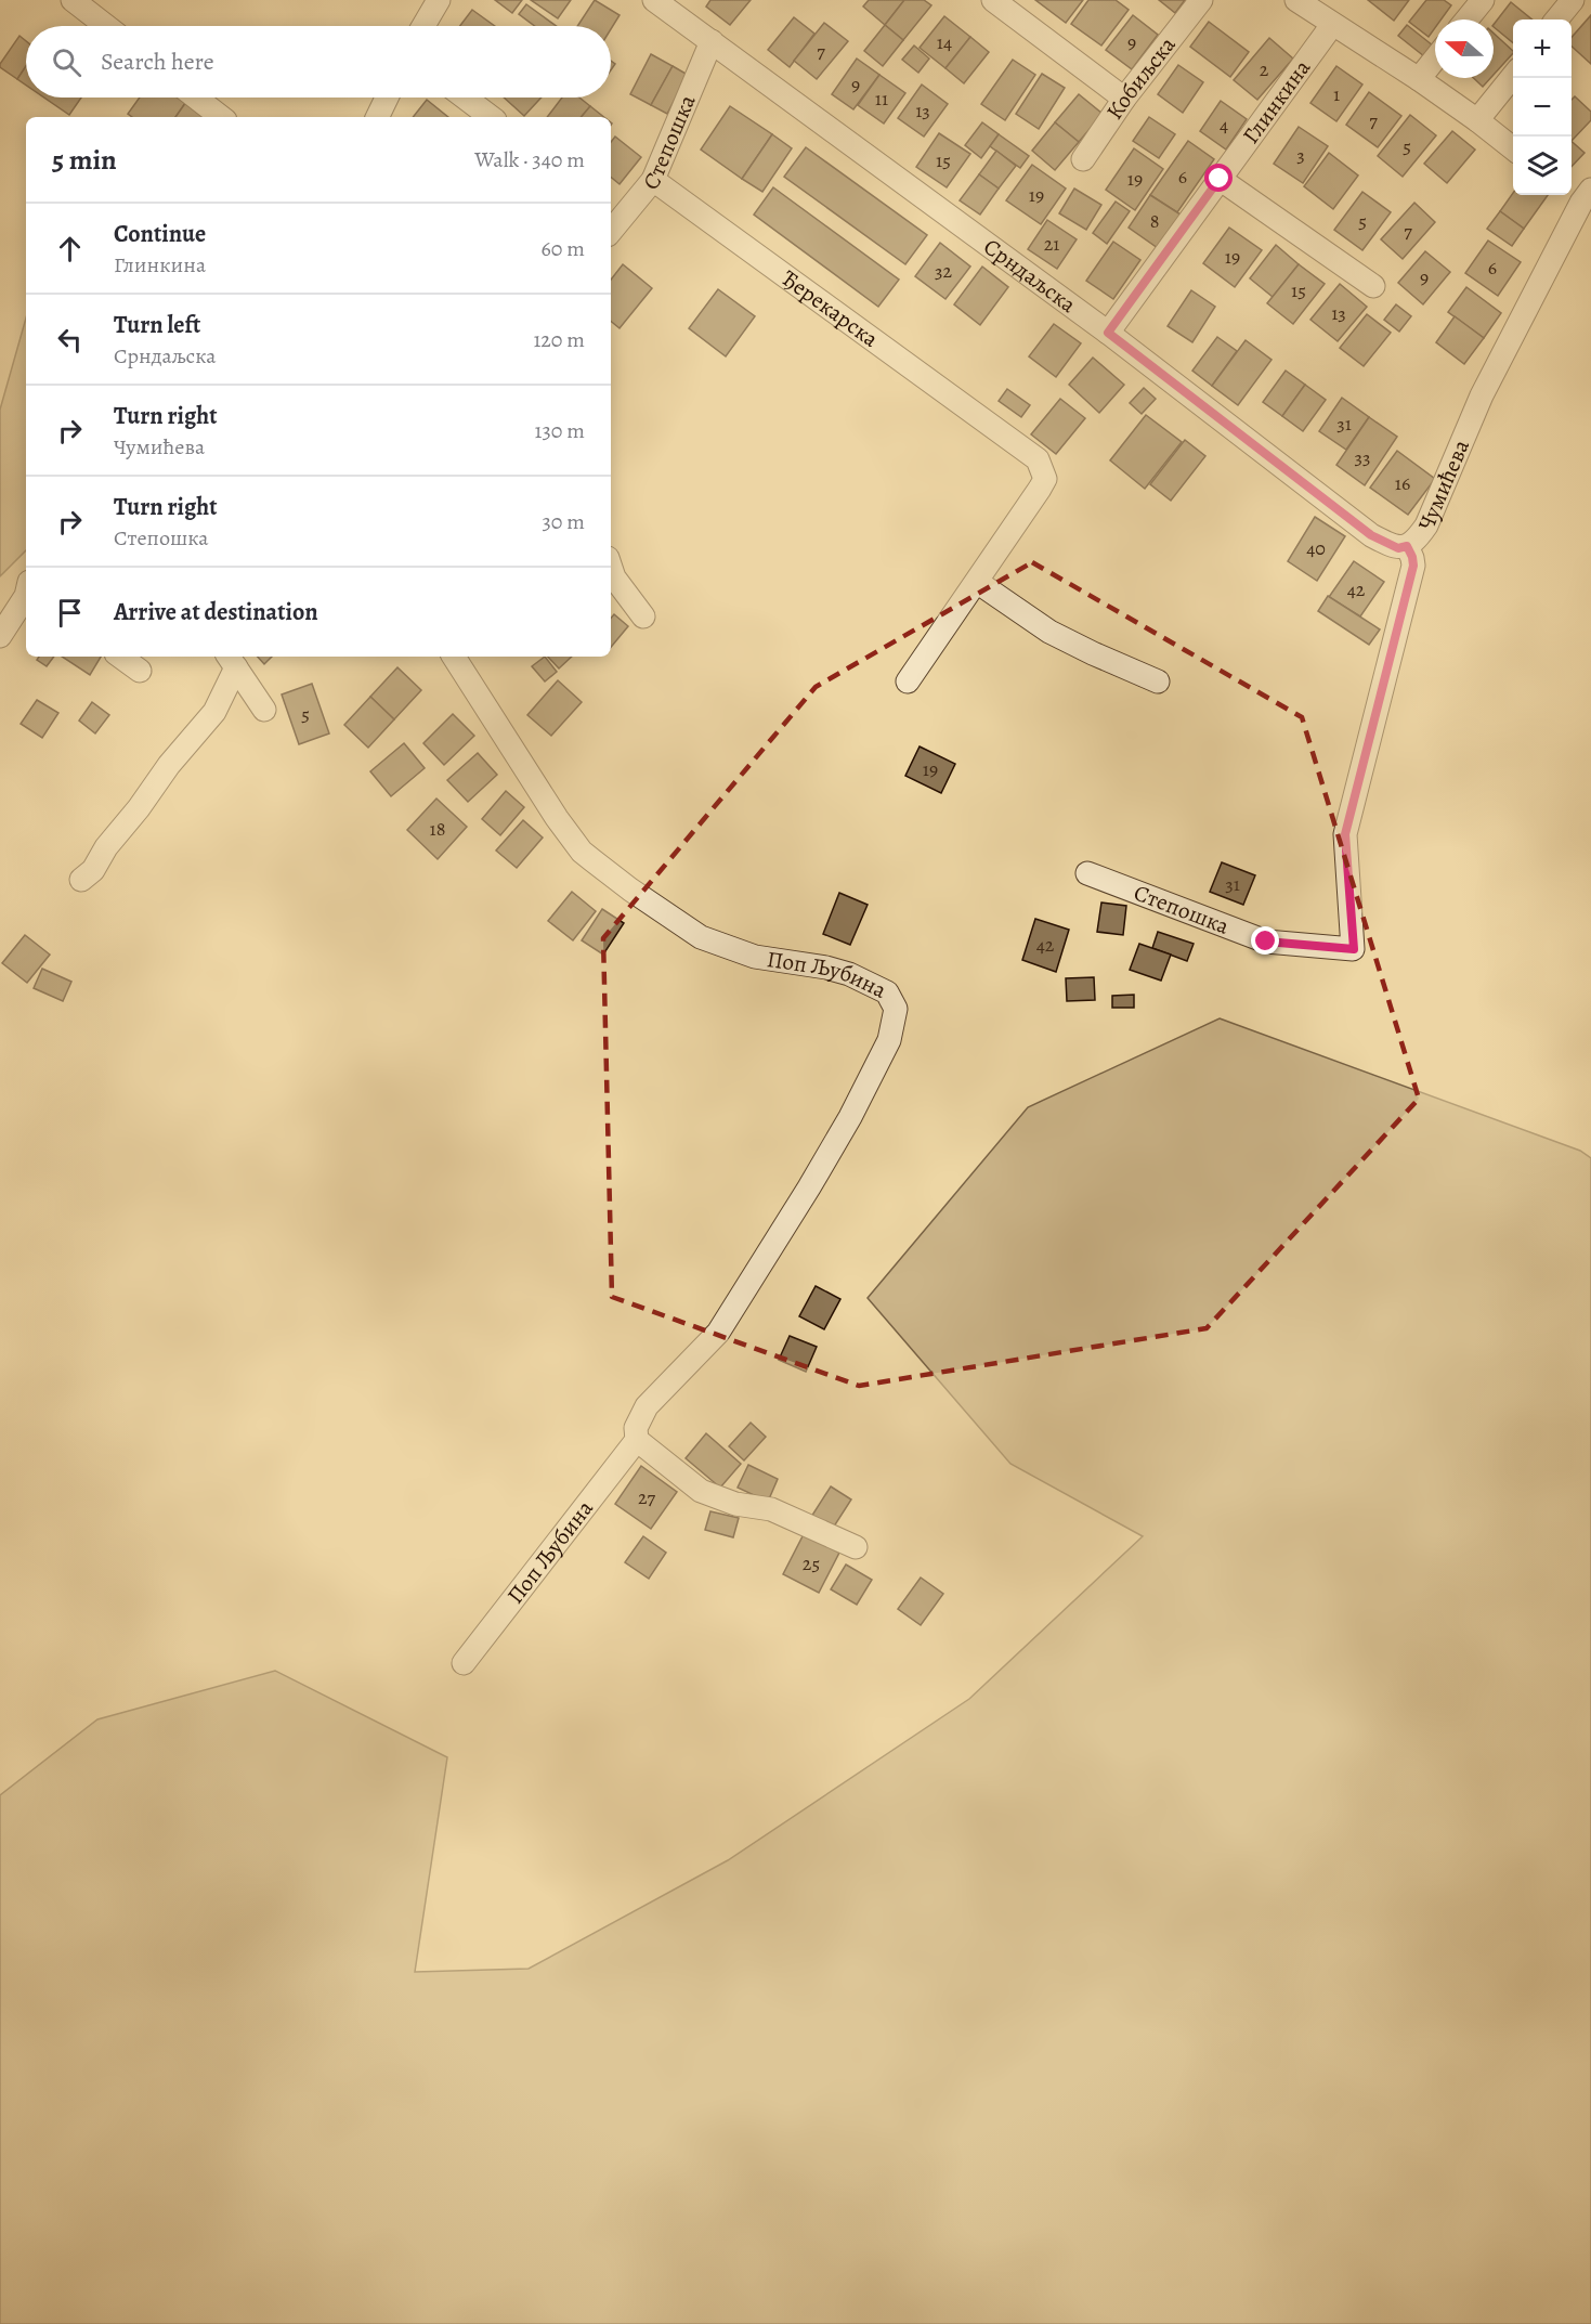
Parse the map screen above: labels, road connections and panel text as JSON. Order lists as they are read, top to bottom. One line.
{"streets":{"street":["Кобиљска","Глинкина","Степошка","Срндаљска","Ђерекарска","Чумићева","Поп Љубина"]},"crossings":[["Глинкина","Срндаљска"],["Степошка","Срндаљска"],["Степошка","Ђерекарска"],["Степошка","Чумићева"],["Срндаљска","Чумићева"]],"house_numbers":["14","9","7","2","9","1","11","13","7","4","5","3","15","6","19","19","8","5","7","21","19","6","32","9","15","13","31","33","16","40","42","5","19","18","31","42","27","25"],"north":"left","page":{"map_buttons":["+","−"],"search":"Search here","heading":["5 min","Walk · 340 m"],"list":[["Continue","Глинкина","60 m"],["Turn left","Срндаљска","120 m"],["Turn right","Чумићева","130 m"],["Turn right","Степошка","30 m"],"Arrive at destination"]}}
